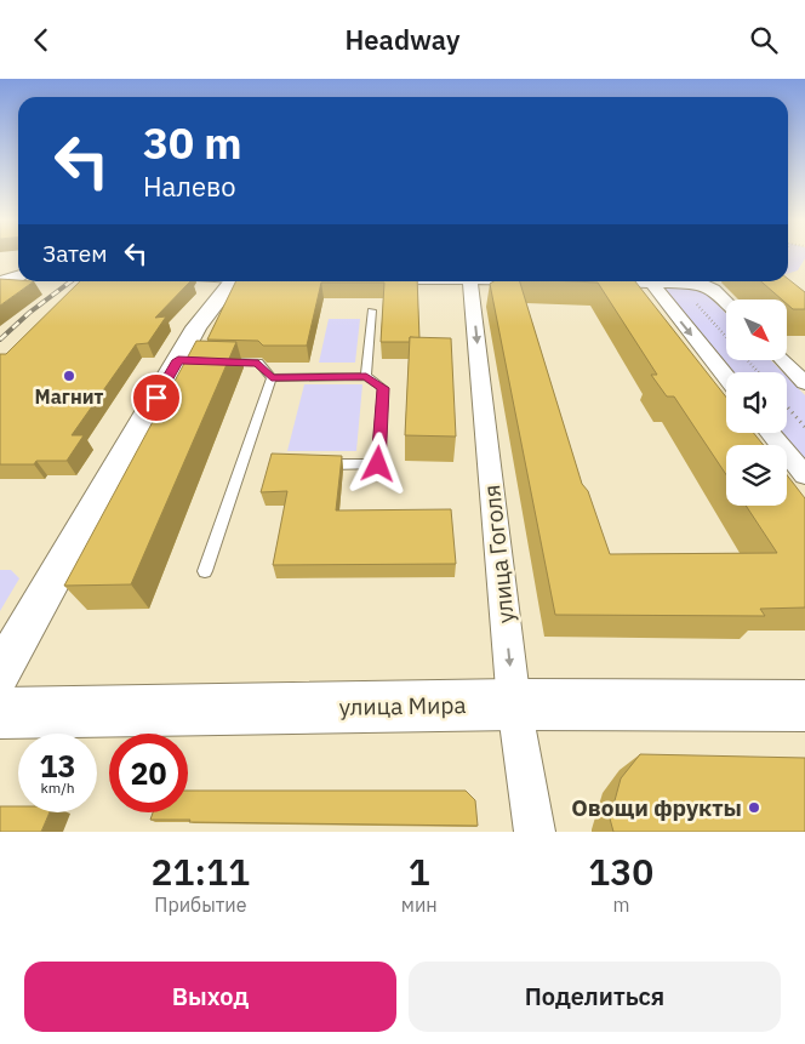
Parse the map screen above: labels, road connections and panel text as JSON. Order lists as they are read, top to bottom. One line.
{"streets":{"main road":["улица Мира"],"street":["улица Гоголя"]},"crossings":[["улица Гоголя","улица Мира"]],"one_way":["улица Гоголя"],"places":["Магнит","Овощи фрукты"],"north":"bottom right","page":{"header":"Headway","turn":["30 m","Налево"],"then":"Затем","speed":"13 km/h","limit":"20","eta":["21:11","Прибытие","1","мин","130","m"],"buttons":["Выход","Поделиться"]}}
